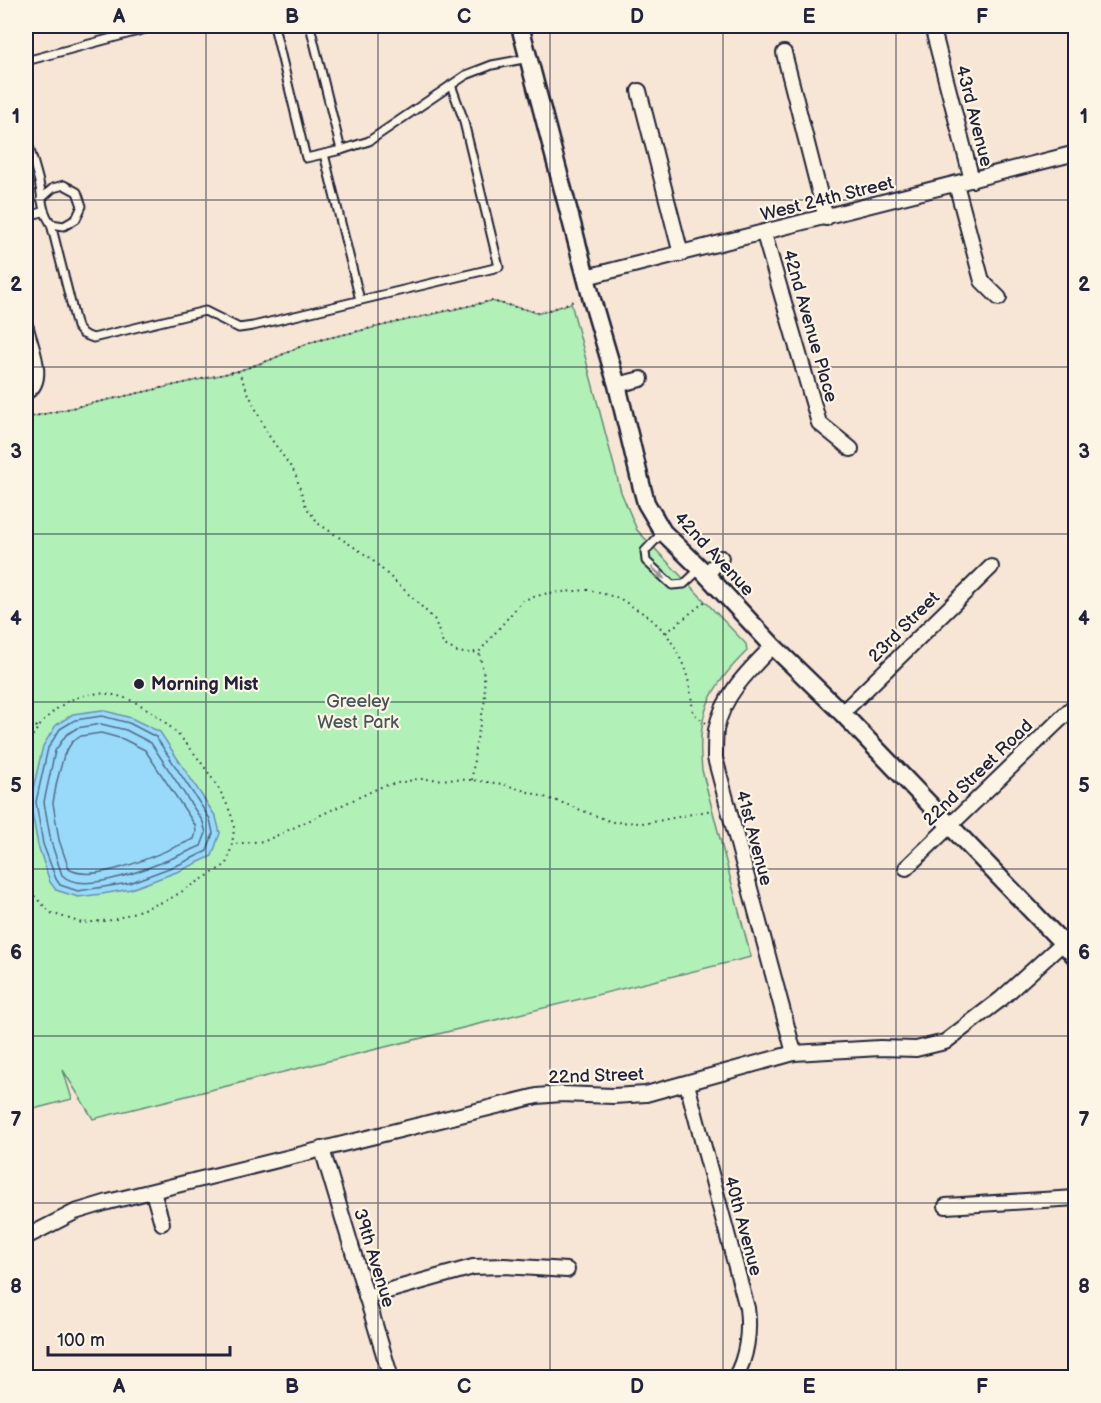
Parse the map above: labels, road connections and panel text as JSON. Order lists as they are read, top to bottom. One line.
{"streets":{"street":["43rd Avenue","West 24th Street","42nd Avenue Place","42nd Avenue","23rd Street","22nd Street Road","41st Avenue","22nd Street","40th Avenue","39th Avenue"]},"crossings":[["43rd Avenue","West 24th Street"],["West 24th Street","42nd Avenue Place"],["West 24th Street","42nd Avenue"],["42nd Avenue","23rd Street"],["42nd Avenue","22nd Street Road"],["42nd Avenue","41st Avenue"],["42nd Avenue","22nd Street"],["41st Avenue","22nd Street"],["22nd Street","40th Avenue"],["22nd Street","39th Avenue"]],"parks":["Greeley West Park"],"places":["Morning Mist"],"scale_bar":"100 m","grid":{"columns":["A","B","C","D","E","F"],"rows":["1","2","3","4","5","6","7","8"]}}
